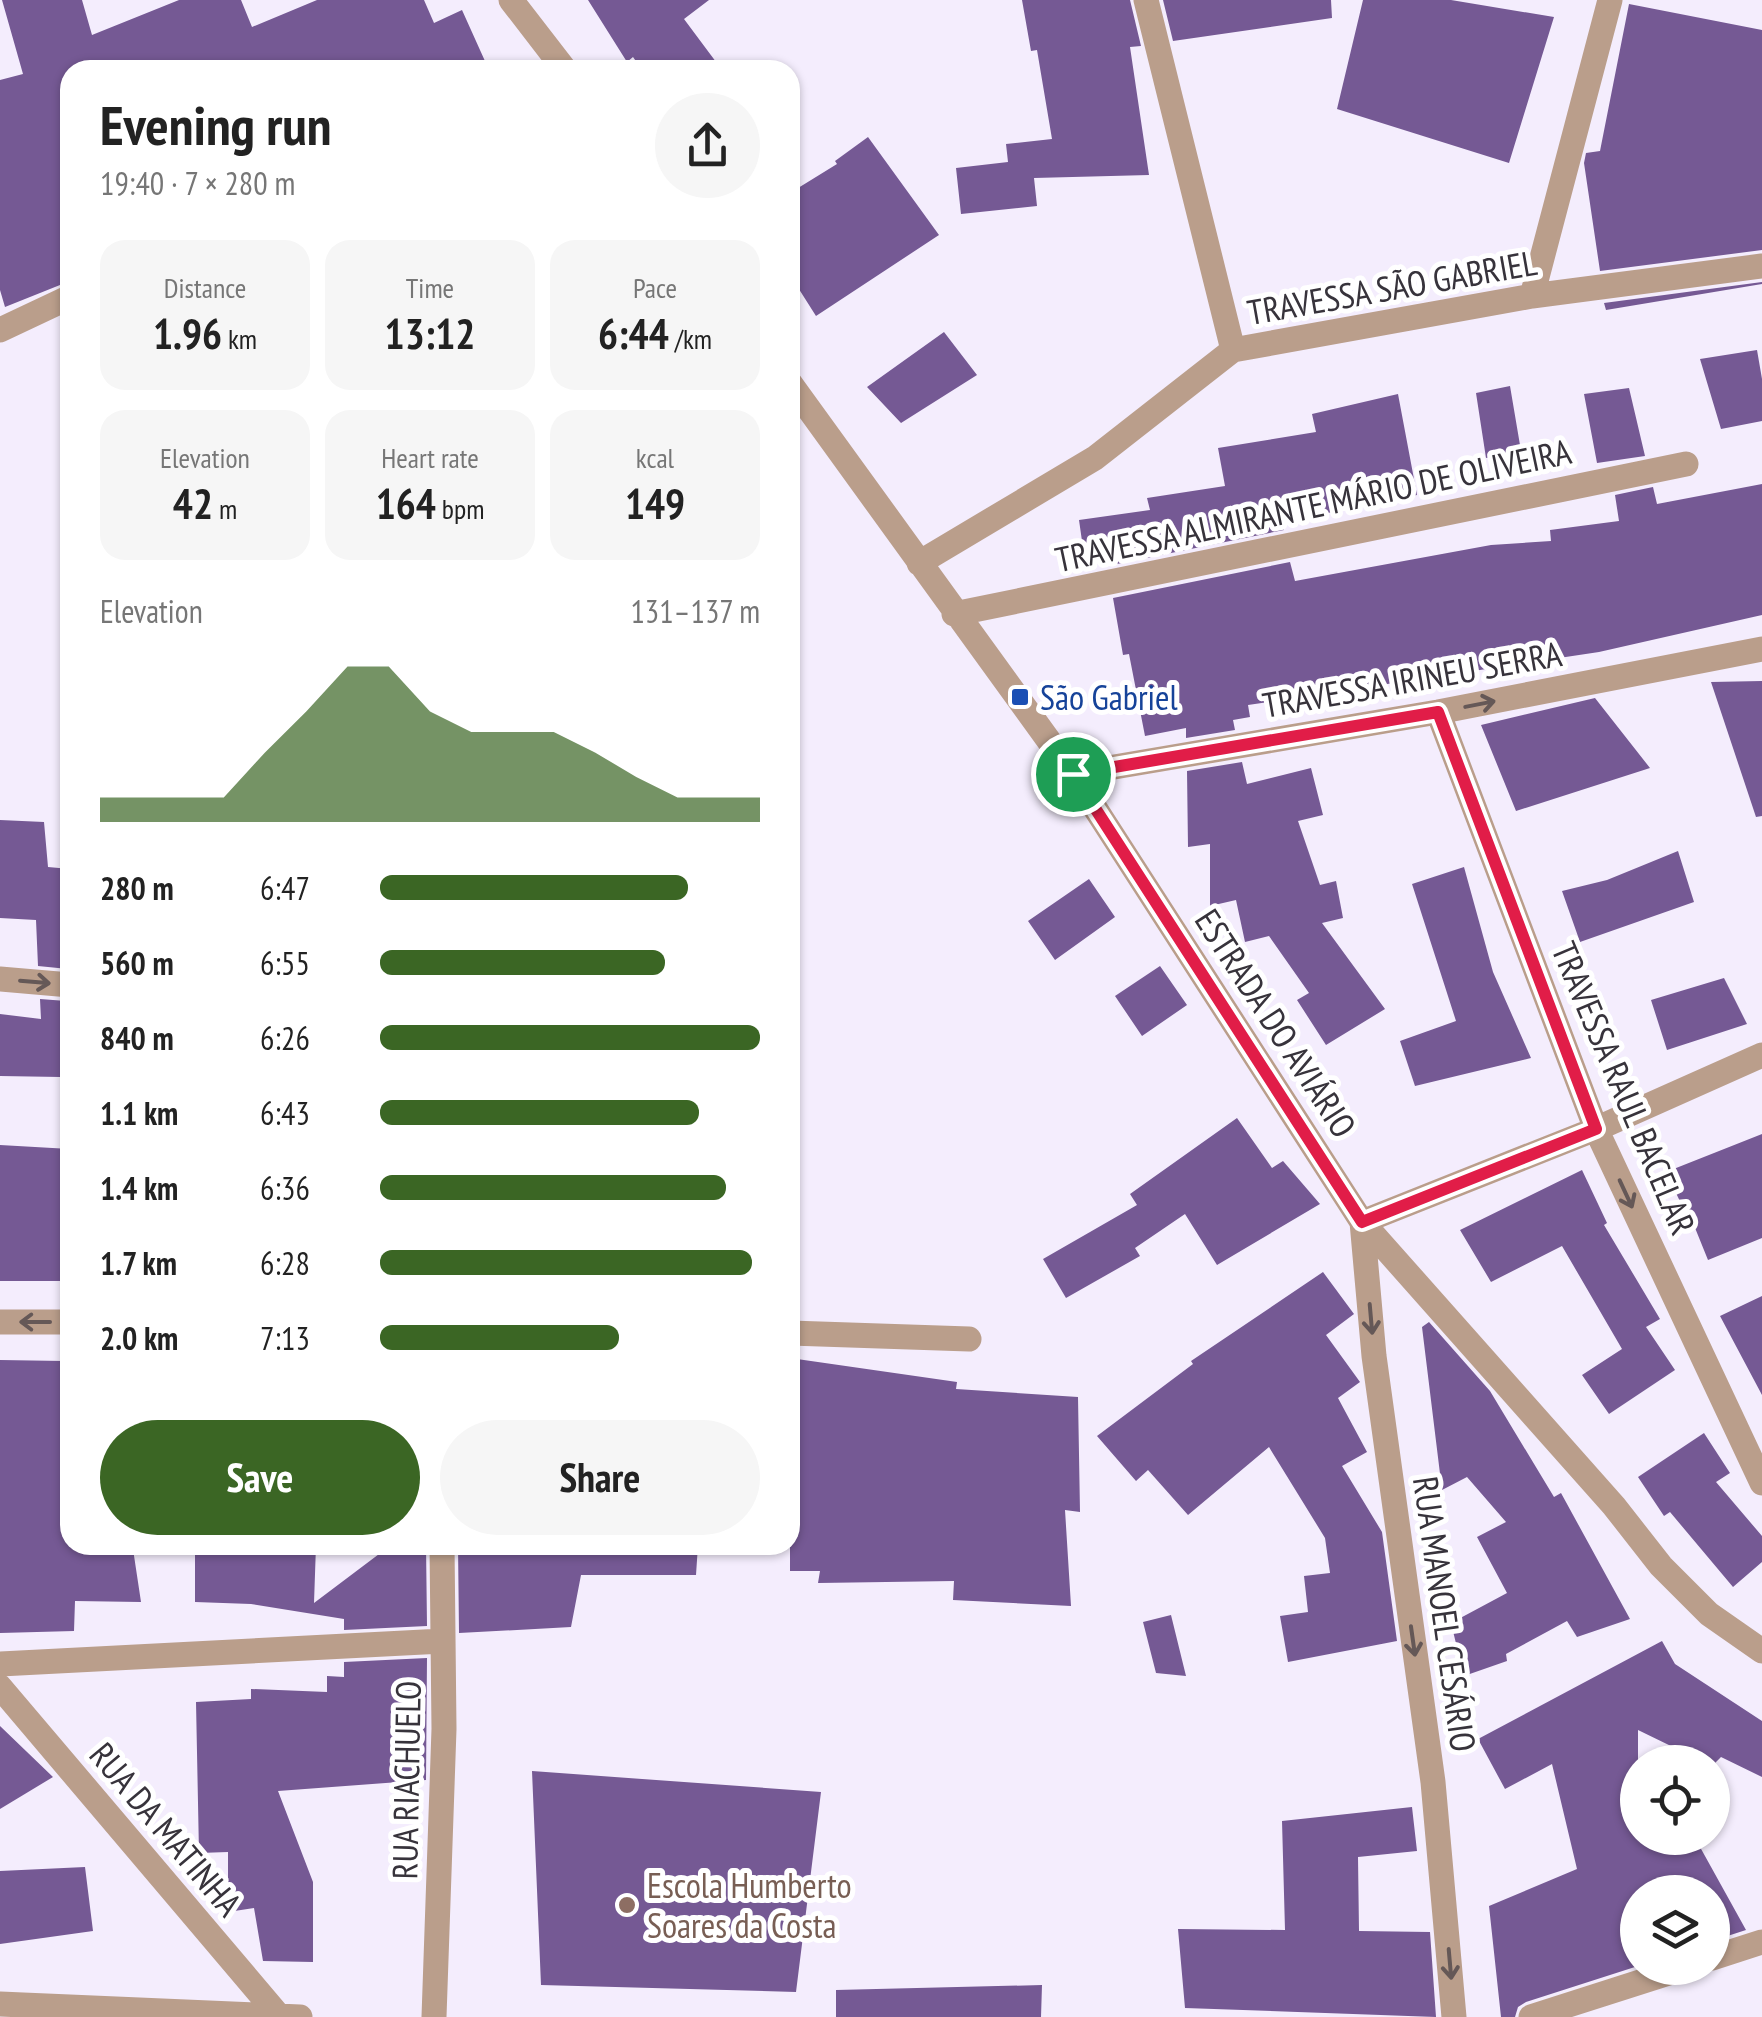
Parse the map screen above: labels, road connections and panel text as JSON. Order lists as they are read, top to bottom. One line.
{"streets":{"street":["TRAVESSA SÃO GABRIEL","TRAVESSA ALMIRANTE MÁRIO DE OLIVEIRA","TRAVESSA IRINEU SERRA","ESTRADA DO AVIÁRIO","TRAVESSA RAUL BACELAR","RUA MANOEL CESÁRIO","RUA RIACHUELO","RUA DA MATINHA"]},"crossings":[["TRAVESSA SÃO GABRIEL","ESTRADA DO AVIÁRIO"],["TRAVESSA ALMIRANTE MÁRIO DE OLIVEIRA","ESTRADA DO AVIÁRIO"],["TRAVESSA IRINEU SERRA","ESTRADA DO AVIÁRIO"],["TRAVESSA IRINEU SERRA","TRAVESSA RAUL BACELAR"],["ESTRADA DO AVIÁRIO","RUA MANOEL CESÁRIO"]],"one_way":["TRAVESSA IRINEU SERRA","TRAVESSA RAUL BACELAR","RUA MANOEL CESÁRIO"],"places":{"transit":["São Gabriel"],"other":["Escola Humberto Soares da Costa"]},"page":{"heading":["Evening run","19:40 · 7 × 280 m"],"stats":[["Distance","1.96 km"],["Time","13:12"],["Pace","6:44 /km"],["Elevation","42 m"],["Heart rate","164 bpm"],["kcal","149"]],"chart":["Elevation","131–137 m"],"list":[{"name":"280 m","note":"6:47"},{"name":"560 m","note":"6:55"},{"name":"840 m","note":"6:26"},{"name":"1.1 km","note":"6:43"},{"name":"1.4 km","note":"6:36"},{"name":"1.7 km","note":"6:28"},{"name":"2.0 km","note":"7:13"}],"buttons":["Save","Share"]}}
